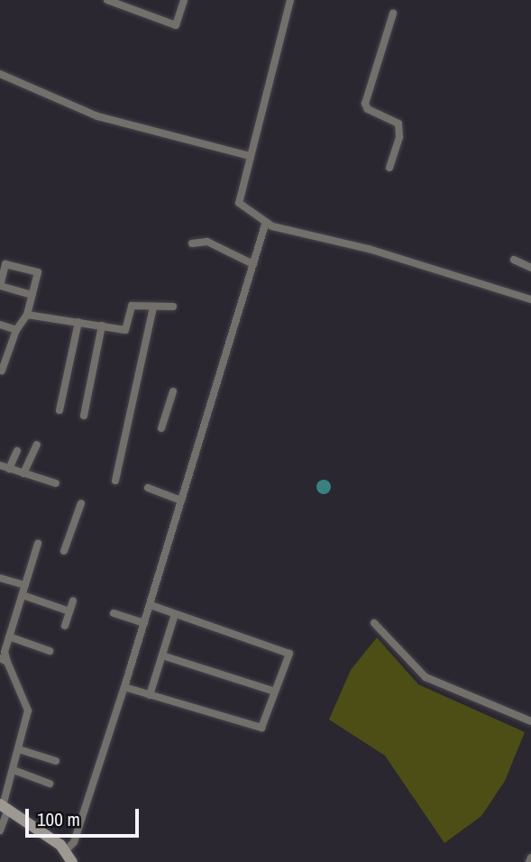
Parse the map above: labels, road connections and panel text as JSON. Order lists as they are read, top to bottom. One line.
{"scale_bar":"100 m"}
